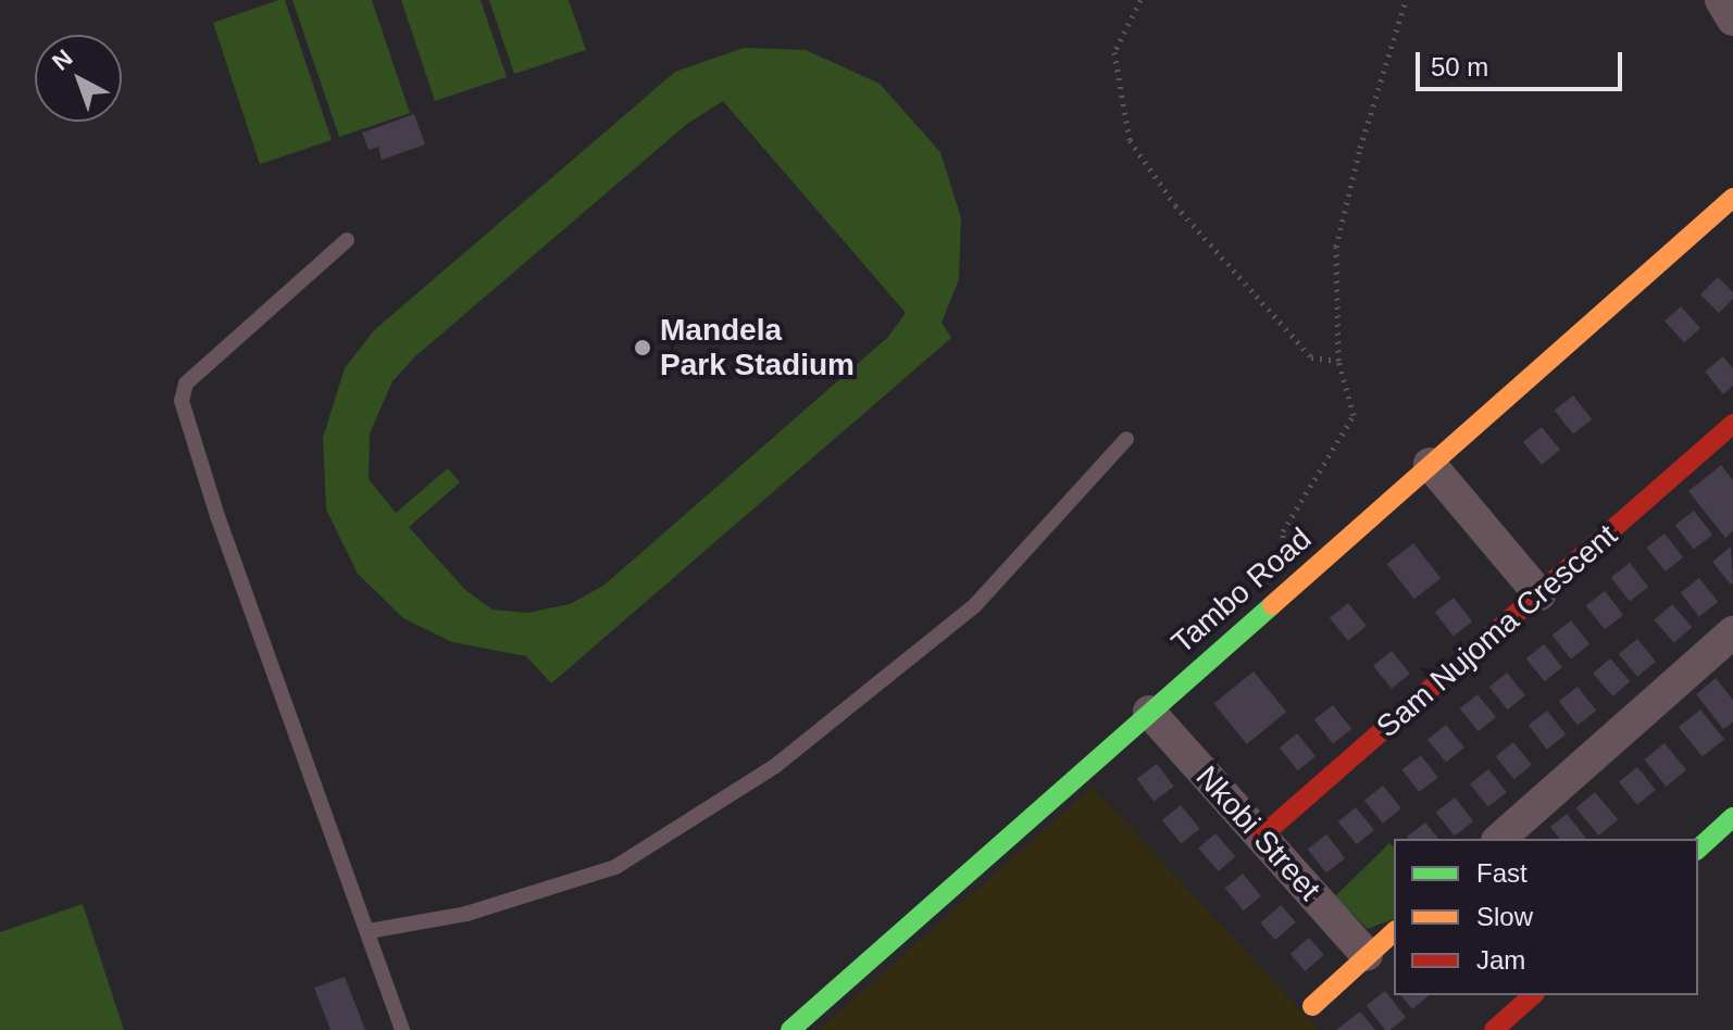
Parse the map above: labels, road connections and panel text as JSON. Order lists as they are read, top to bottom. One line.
{"streets":{"street":["Tambo Road","Sam Nujoma Crescent","Nkobi Street"]},"crossings":[["Tambo Road","Nkobi Street"],["Sam Nujoma Crescent","Nkobi Street"]],"places":["Mandela Park Stadium"],"legend":["Fast","Slow","Jam"],"scale_bar":"50 m","north":"top left"}
